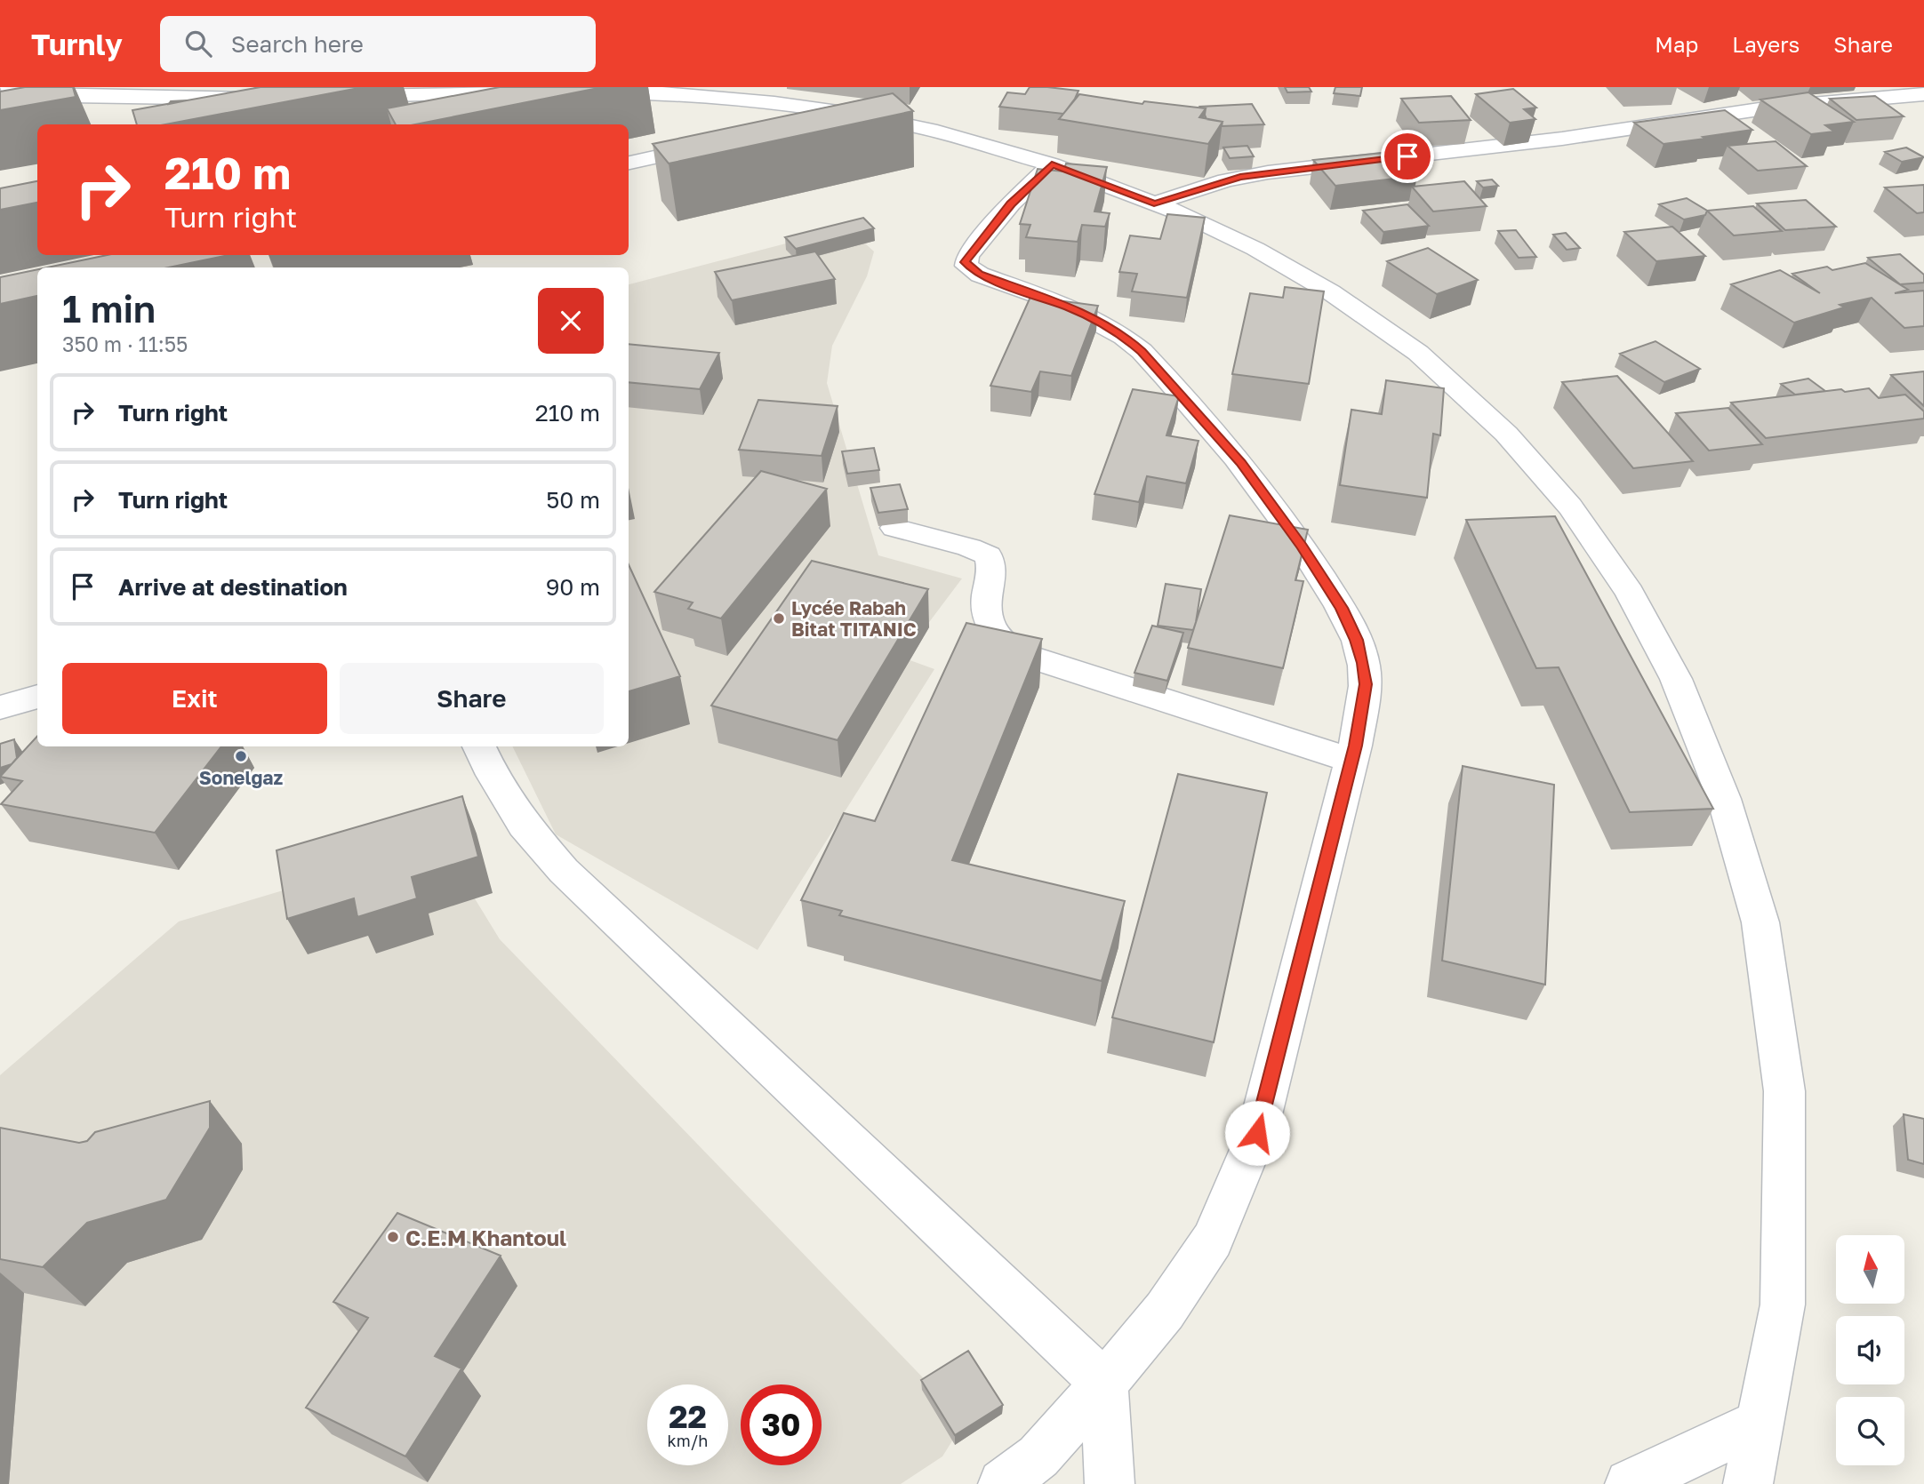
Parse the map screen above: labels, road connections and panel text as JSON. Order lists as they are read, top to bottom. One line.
{"places":["Lycée Rabah Bitat TITANIC","Sonelgaz","C.E.M Khantoul"],"north":"top","page":{"header":"Turnly","search":"Search here","nav":["Map","Layers","Share"],"turn":["210 m","Turn right"],"heading":["1 min","350 m · 11:55"],"list":[{"name":"Turn right","value":"210 m"},{"name":"Turn right","value":"50 m"},{"name":"Arrive at destination","value":"90 m"}],"buttons":["Exit","Share"],"speed":"22 km/h","limit":"30"}}
